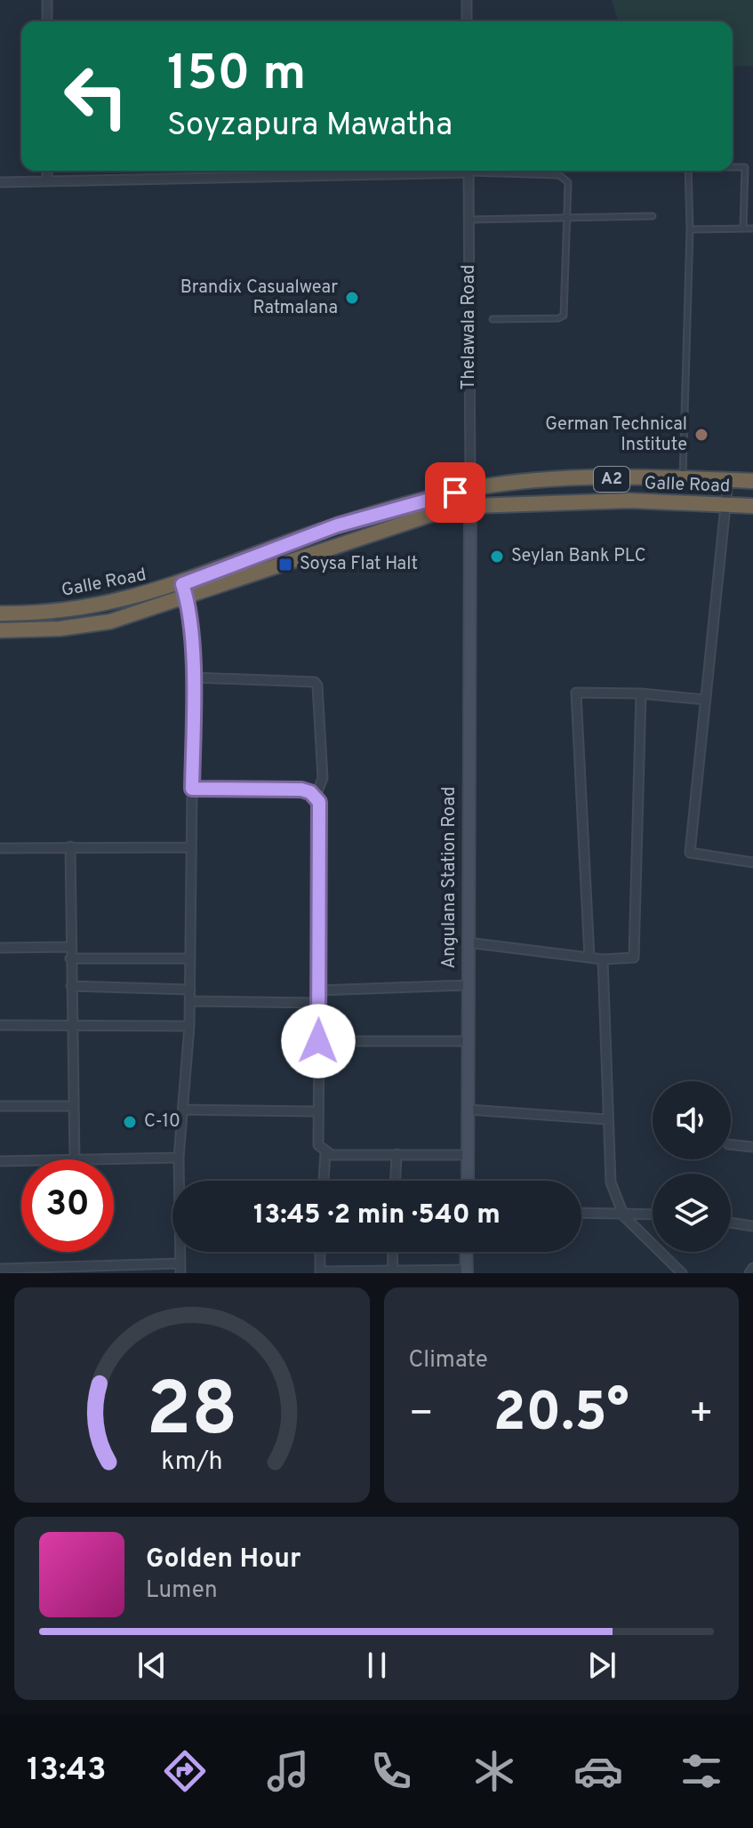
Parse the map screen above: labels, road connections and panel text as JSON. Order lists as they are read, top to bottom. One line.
{"streets":{"highway":["A2","Galle Road"],"street":["Thelawala Road","Angulana Station Road"]},"crossings":[["Thelawala Road","Galle Road"],["Galle Road","Angulana Station Road"]],"places":{"other":["Brandix Casualwear Ratmalana","German Technical Institute","Seylan Bank PLC","C-10"],"transit":["Soysa Flat Halt"]},"page":{"turn":["150 m","Soyzapura Mawatha"],"limit":"30","trip":"13:45 · 2 min · 540 m","tile":"Climate","heat":["−","20.5°","+"],"song":["Golden Hour","Lumen"],"tabs":"13:43","gauge":["28","km/h"]}}
